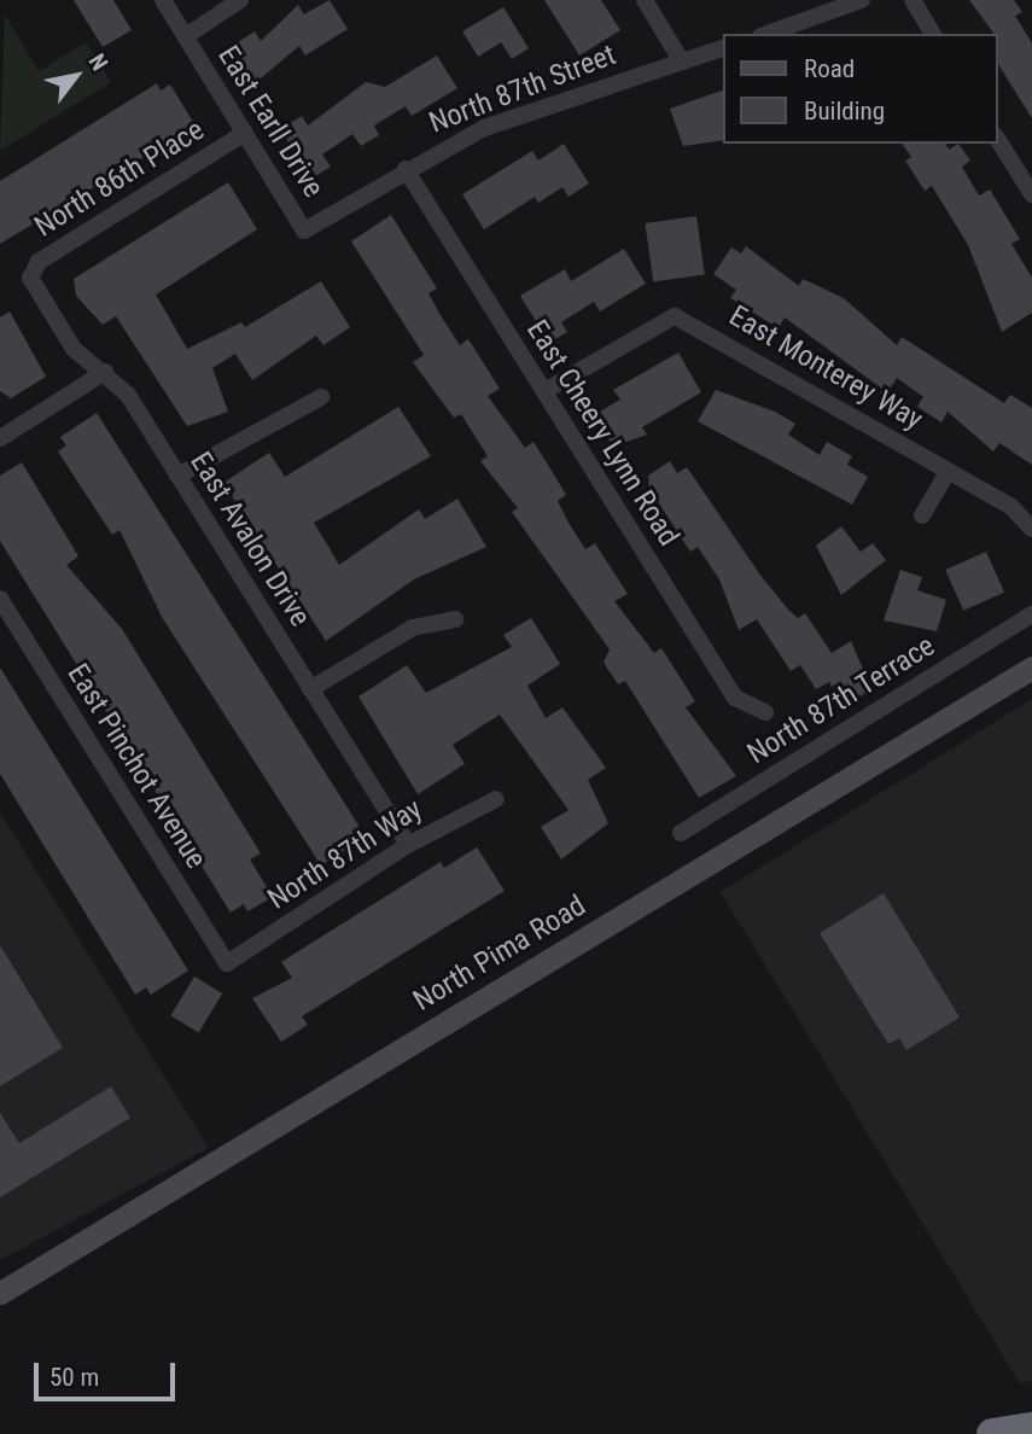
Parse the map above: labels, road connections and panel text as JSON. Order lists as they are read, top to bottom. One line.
{"streets":{"main road":["North Pima Road"],"street":["North 87th Street","East Earll Drive","North 86th Place","East Monterey Way","East Cheery Lynn Road","East Avalon Drive","North 87th Terrace","East Pinchot Avenue","North 87th Way"]},"crossings":[["North 87th Street","East Earll Drive"],["North 87th Street","East Cheery Lynn Road"],["East Earll Drive","North 86th Place"],["North 86th Place","East Avalon Drive"],["East Monterey Way","East Cheery Lynn Road"],["East Avalon Drive","North 87th Way"],["East Pinchot Avenue","North 87th Way"]],"legend":["Road","Building"],"scale_bar":"50 m","north":"top right"}
